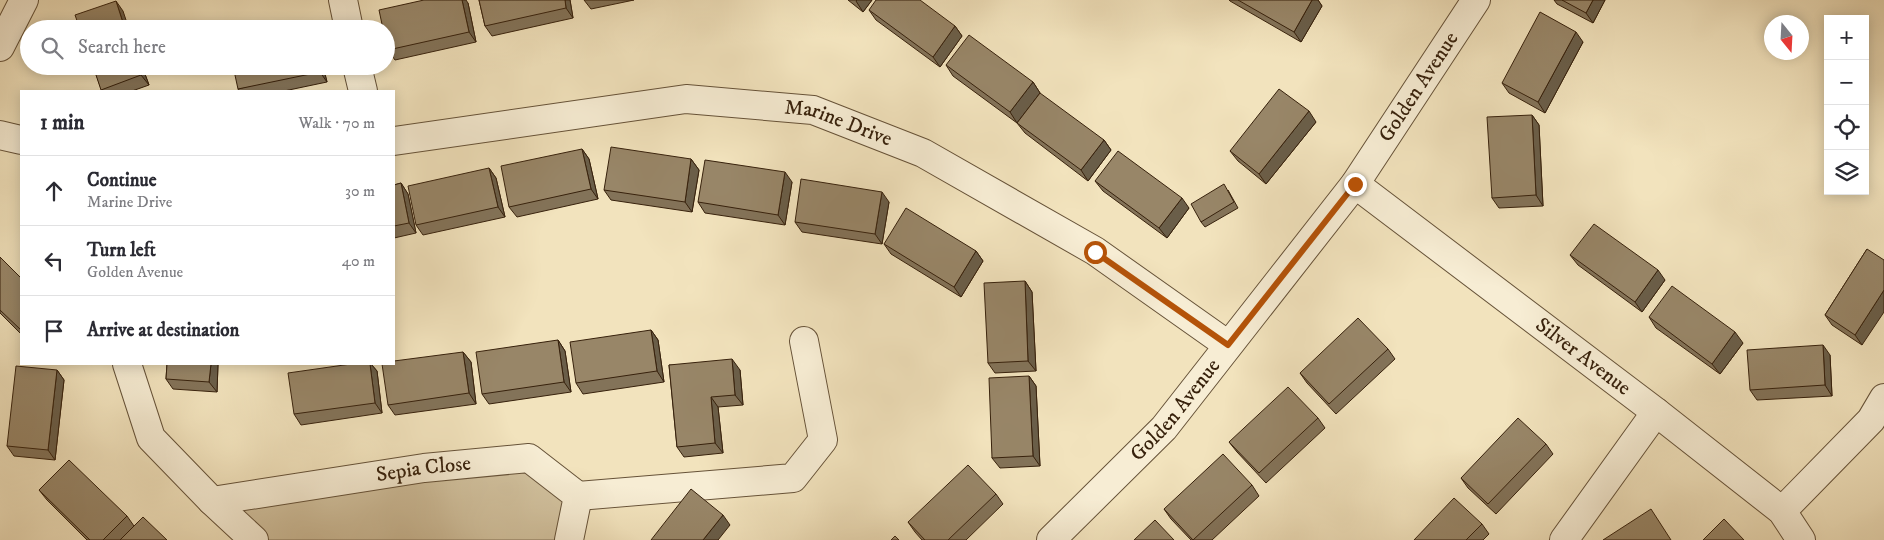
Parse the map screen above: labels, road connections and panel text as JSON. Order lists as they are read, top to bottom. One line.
{"streets":{"street":["Golden Avenue","Marine Drive","Silver Avenue","Sepia Close"]},"crossings":[["Golden Avenue","Marine Drive"],["Golden Avenue","Silver Avenue"]],"north":"bottom","page":{"map_buttons":["+","−"],"search":"Search here","heading":["1 min","Walk · 70 m"],"list":[["Continue","Marine Drive","30 m"],["Turn left","Golden Avenue","40 m"],"Arrive at destination"]}}
